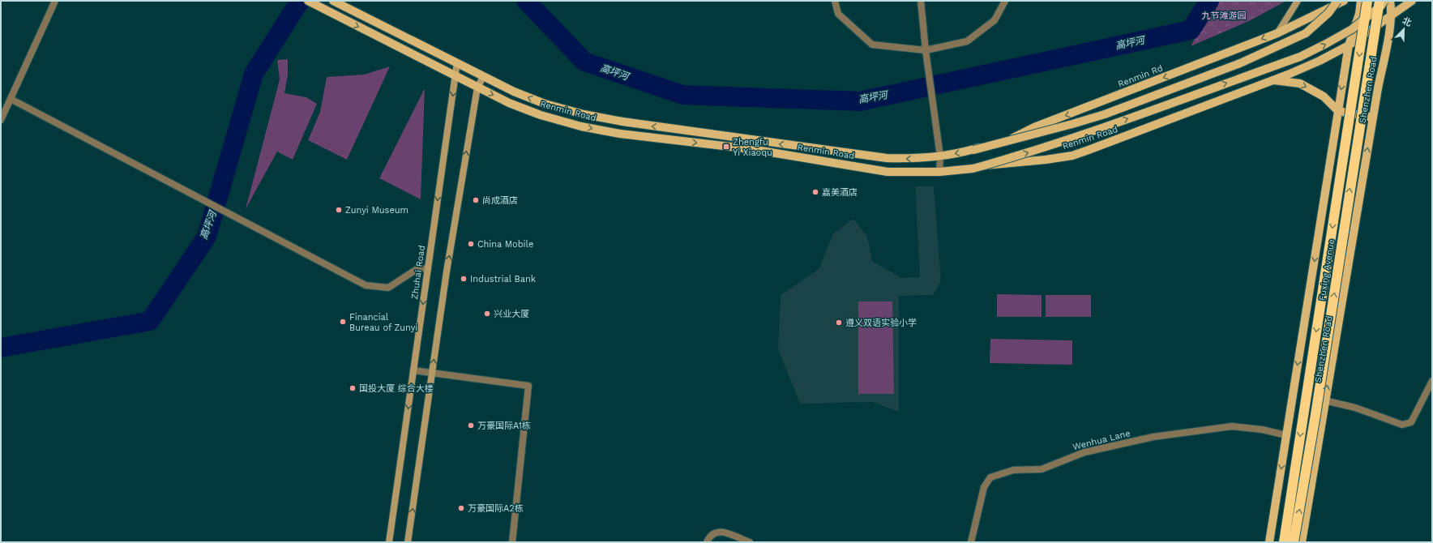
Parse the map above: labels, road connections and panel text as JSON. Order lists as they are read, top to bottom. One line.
{"streets":{"highway":["Fuxing Avenue"],"main road":["Renmin Rd","Shenzhen Road","Renmin Road"],"street":["Zhuhai Road","Wenhua Lane"]},"crossings":[["Renmin Rd","Renmin Road"],["Shenzhen Road","Renmin Road"],["Renmin Road","Zhuhai Road"]],"water":["高坪河"],"parks":["九节滩游园"],"places":{"transit":["Zhengfu Yi Xiaoqu"],"other":["嘉美酒店","尚成酒店","Zunyi Museum","China Mobile","Industrial Bank","兴业大厦","Financial Bureau of Zunyi","遵义双语实验小学","国投大厦 综合大楼","万豪国际A1栋","万豪国际A2栋"]},"north":"top right"}
